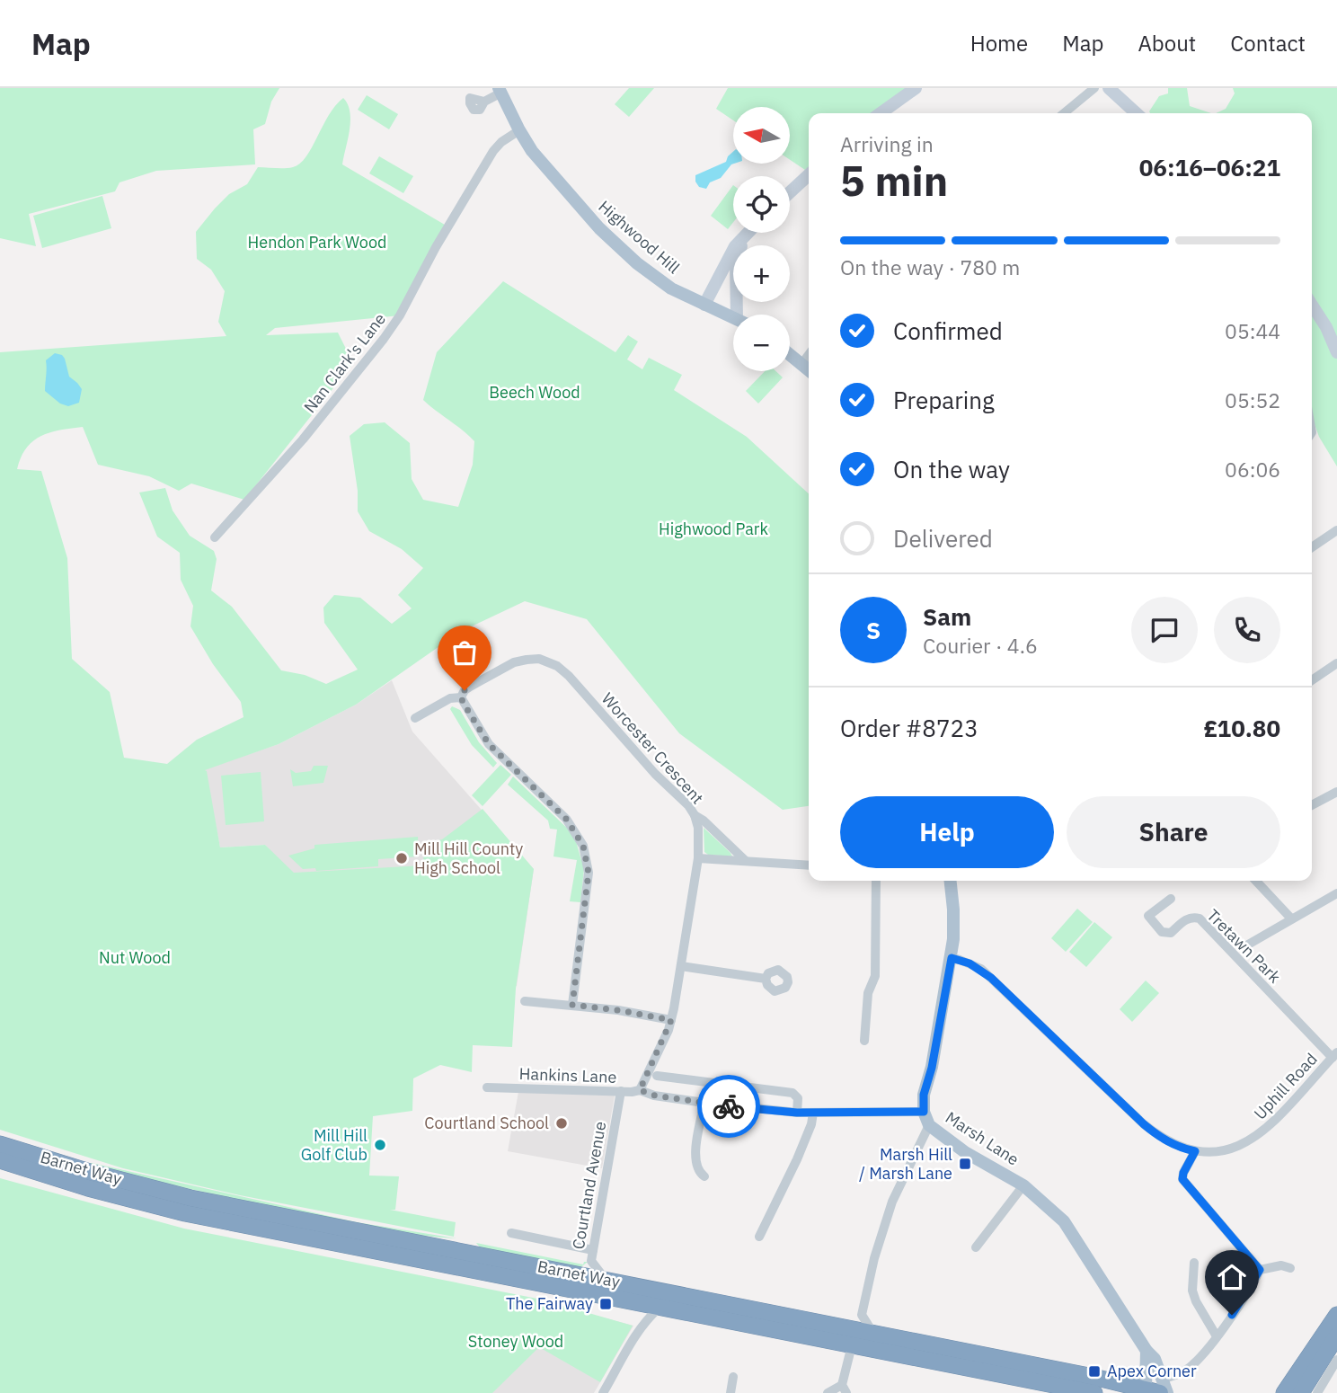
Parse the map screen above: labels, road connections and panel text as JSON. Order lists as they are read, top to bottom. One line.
{"streets":{"highway":["Barnet Way"],"main road":["Highwood Hill","Marsh Lane"],"street":["Nan Clark's Lane","Worcester Crescent","Tretawn Park","Hankins Lane","Uphill Road","Courtland Avenue"]},"crossings":[["Highwood Hill","Nan Clark's Lane"],["Worcester Crescent","Hankins Lane"],["Tretawn Park","Uphill Road"],["Hankins Lane","Marsh Lane"],["Hankins Lane","Courtland Avenue"],["Uphill Road","Marsh Lane"],["Marsh Lane","Barnet Way"],["Barnet Way","Courtland Avenue"]],"parks":["Hendon Park Wood","Beech Wood","Highwood Park","Nut Wood","Stoney Wood"],"places":{"other":["Mill Hill County High School","Courtland School","Mill Hill Golf Club"],"transit":["Marsh Hill / Marsh Lane","The Fairway","Apex Corner"]},"north":"left","page":{"header":"Map","nav":["Home","Map","About","Contact"],"map_buttons":["+","−"],"heading":["5 min","Arriving in","06:16–06:21"],"panel":["Sam","Courier · 4.6","Order #8723","£10.80"],"bar":"On the way · 780 m","list":[["Confirmed","05:44"],["Preparing","05:52"],["On the way","06:06"],"Delivered"],"round":"S","buttons":["Help","Share"]}}
